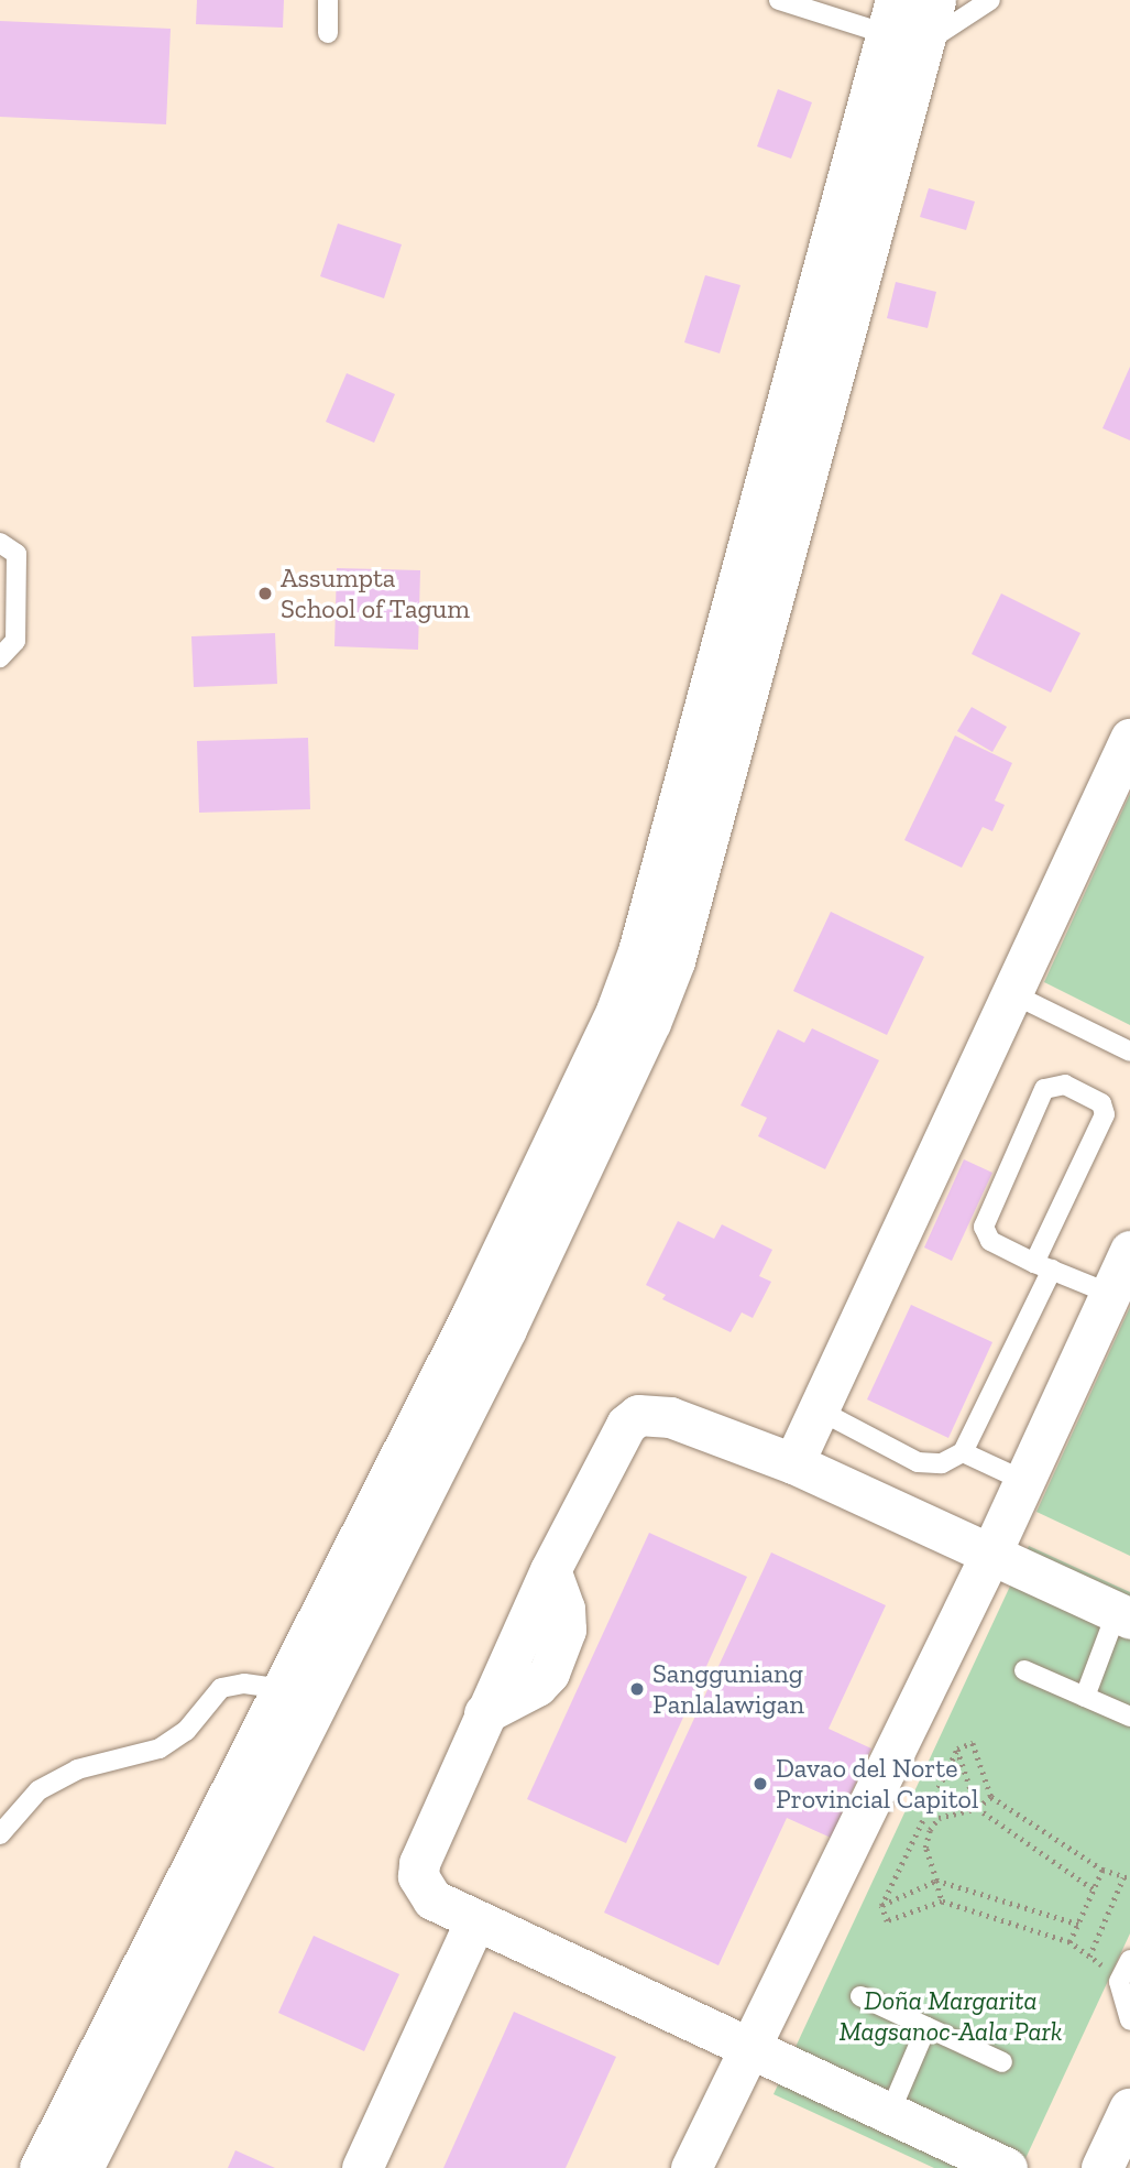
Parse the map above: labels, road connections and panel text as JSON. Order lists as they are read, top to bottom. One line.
{"parks":["Doña Margarita Magsanoc-Aala Park"],"places":["Assumpta School of Tagum","Sangguniang Panlalawigan","Davao del Norte Provincial Capitol"]}
